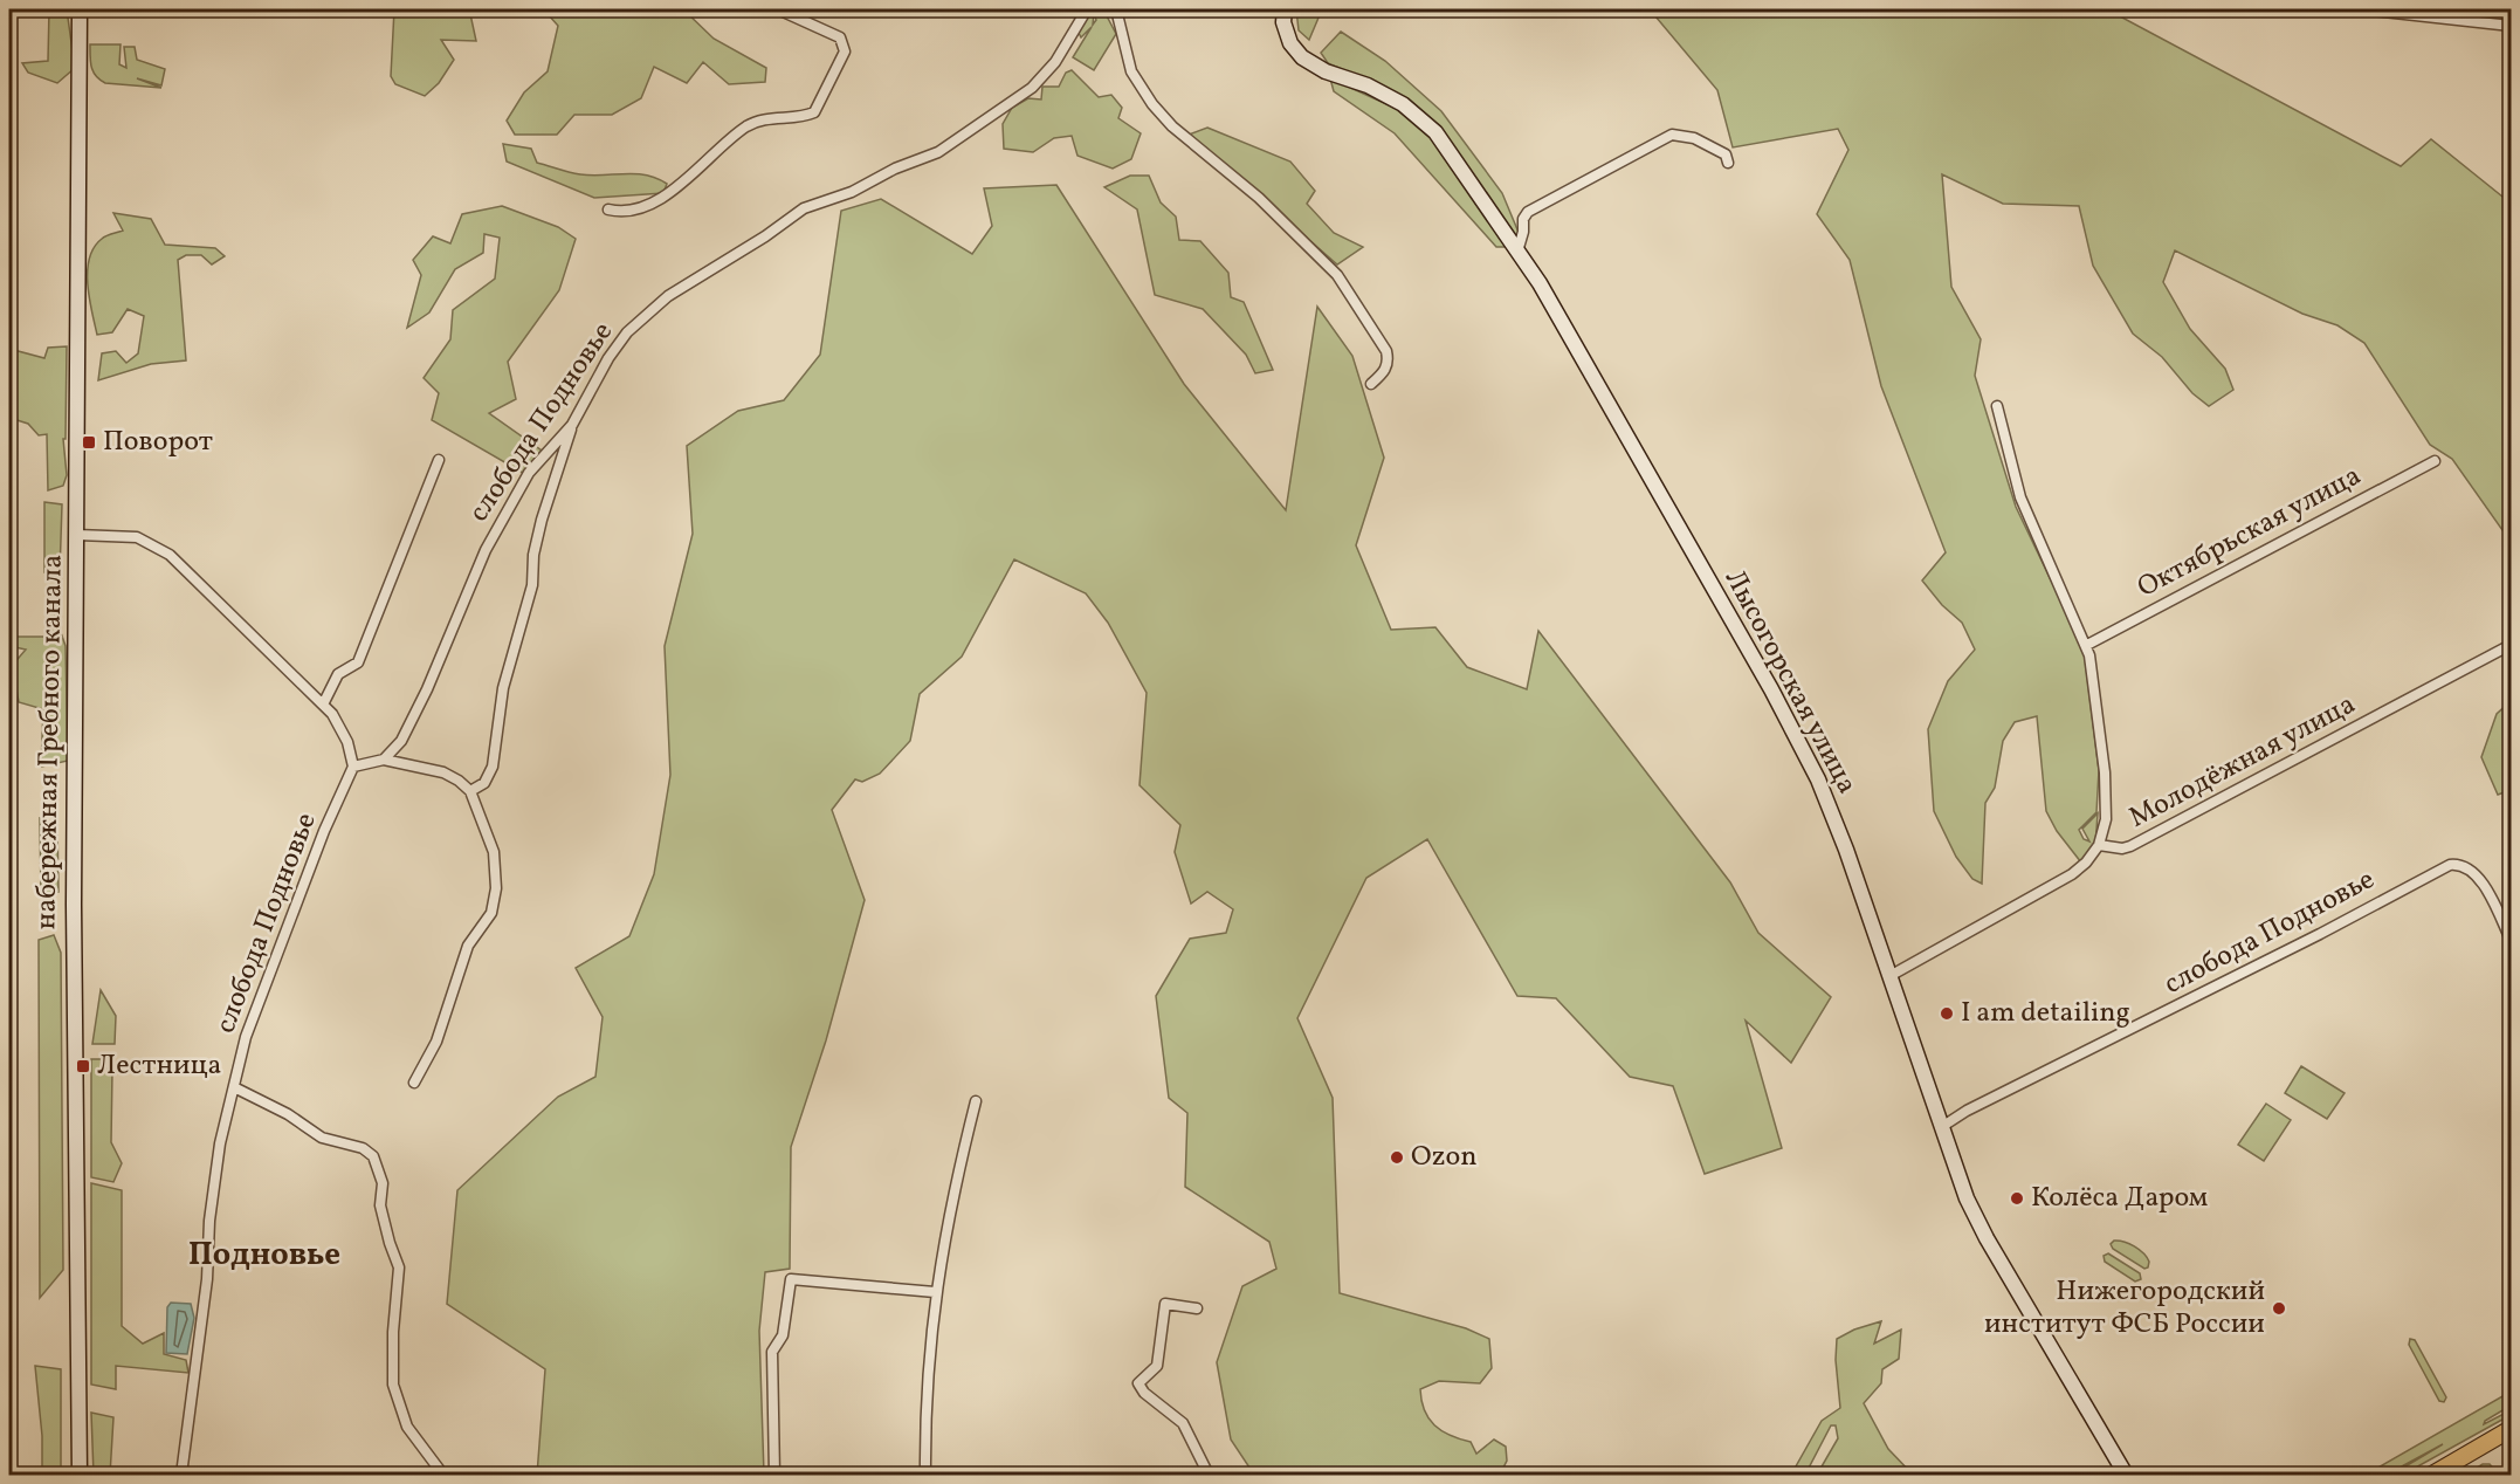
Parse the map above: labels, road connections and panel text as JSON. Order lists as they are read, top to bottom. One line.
{"streets":{"street":["слобода Подновье","Октябрьская улица","Лысогорская улица","набережная Гребного канала","Молодёжная улица"]},"crossings":[["слобода Подновье","Лысогорская улица"],["Лысогорская улица","Молодёжная улица"]],"districts":["Подновье"],"places":{"transit":["Поворот","Лестница"],"other":["I am detailing","Ozon","Колёса Даром","Нижегородский институт ФСБ России"]}}
